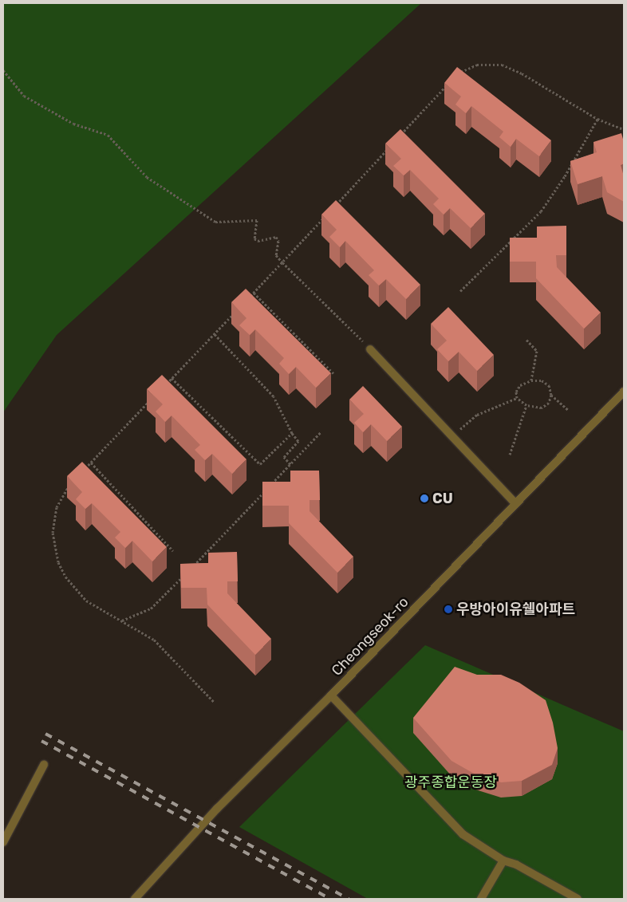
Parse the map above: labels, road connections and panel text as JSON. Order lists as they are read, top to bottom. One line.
{"streets":{"street":["Cheongseok-ro"]},"parks":["광주종합운동장"],"places":["CU","우방아이유쉘아파트"]}
